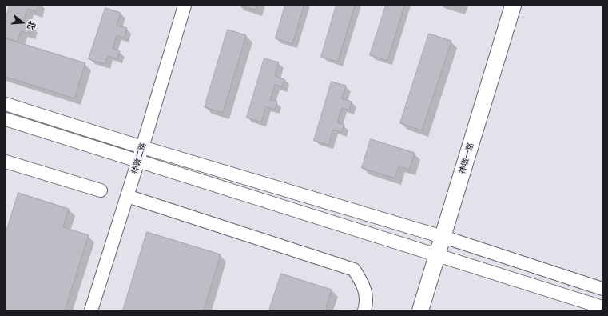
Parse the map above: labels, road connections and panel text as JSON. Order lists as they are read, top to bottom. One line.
{"streets":{"main road":["神墩一路"],"street":["神敦二路"]},"north":"right"}
